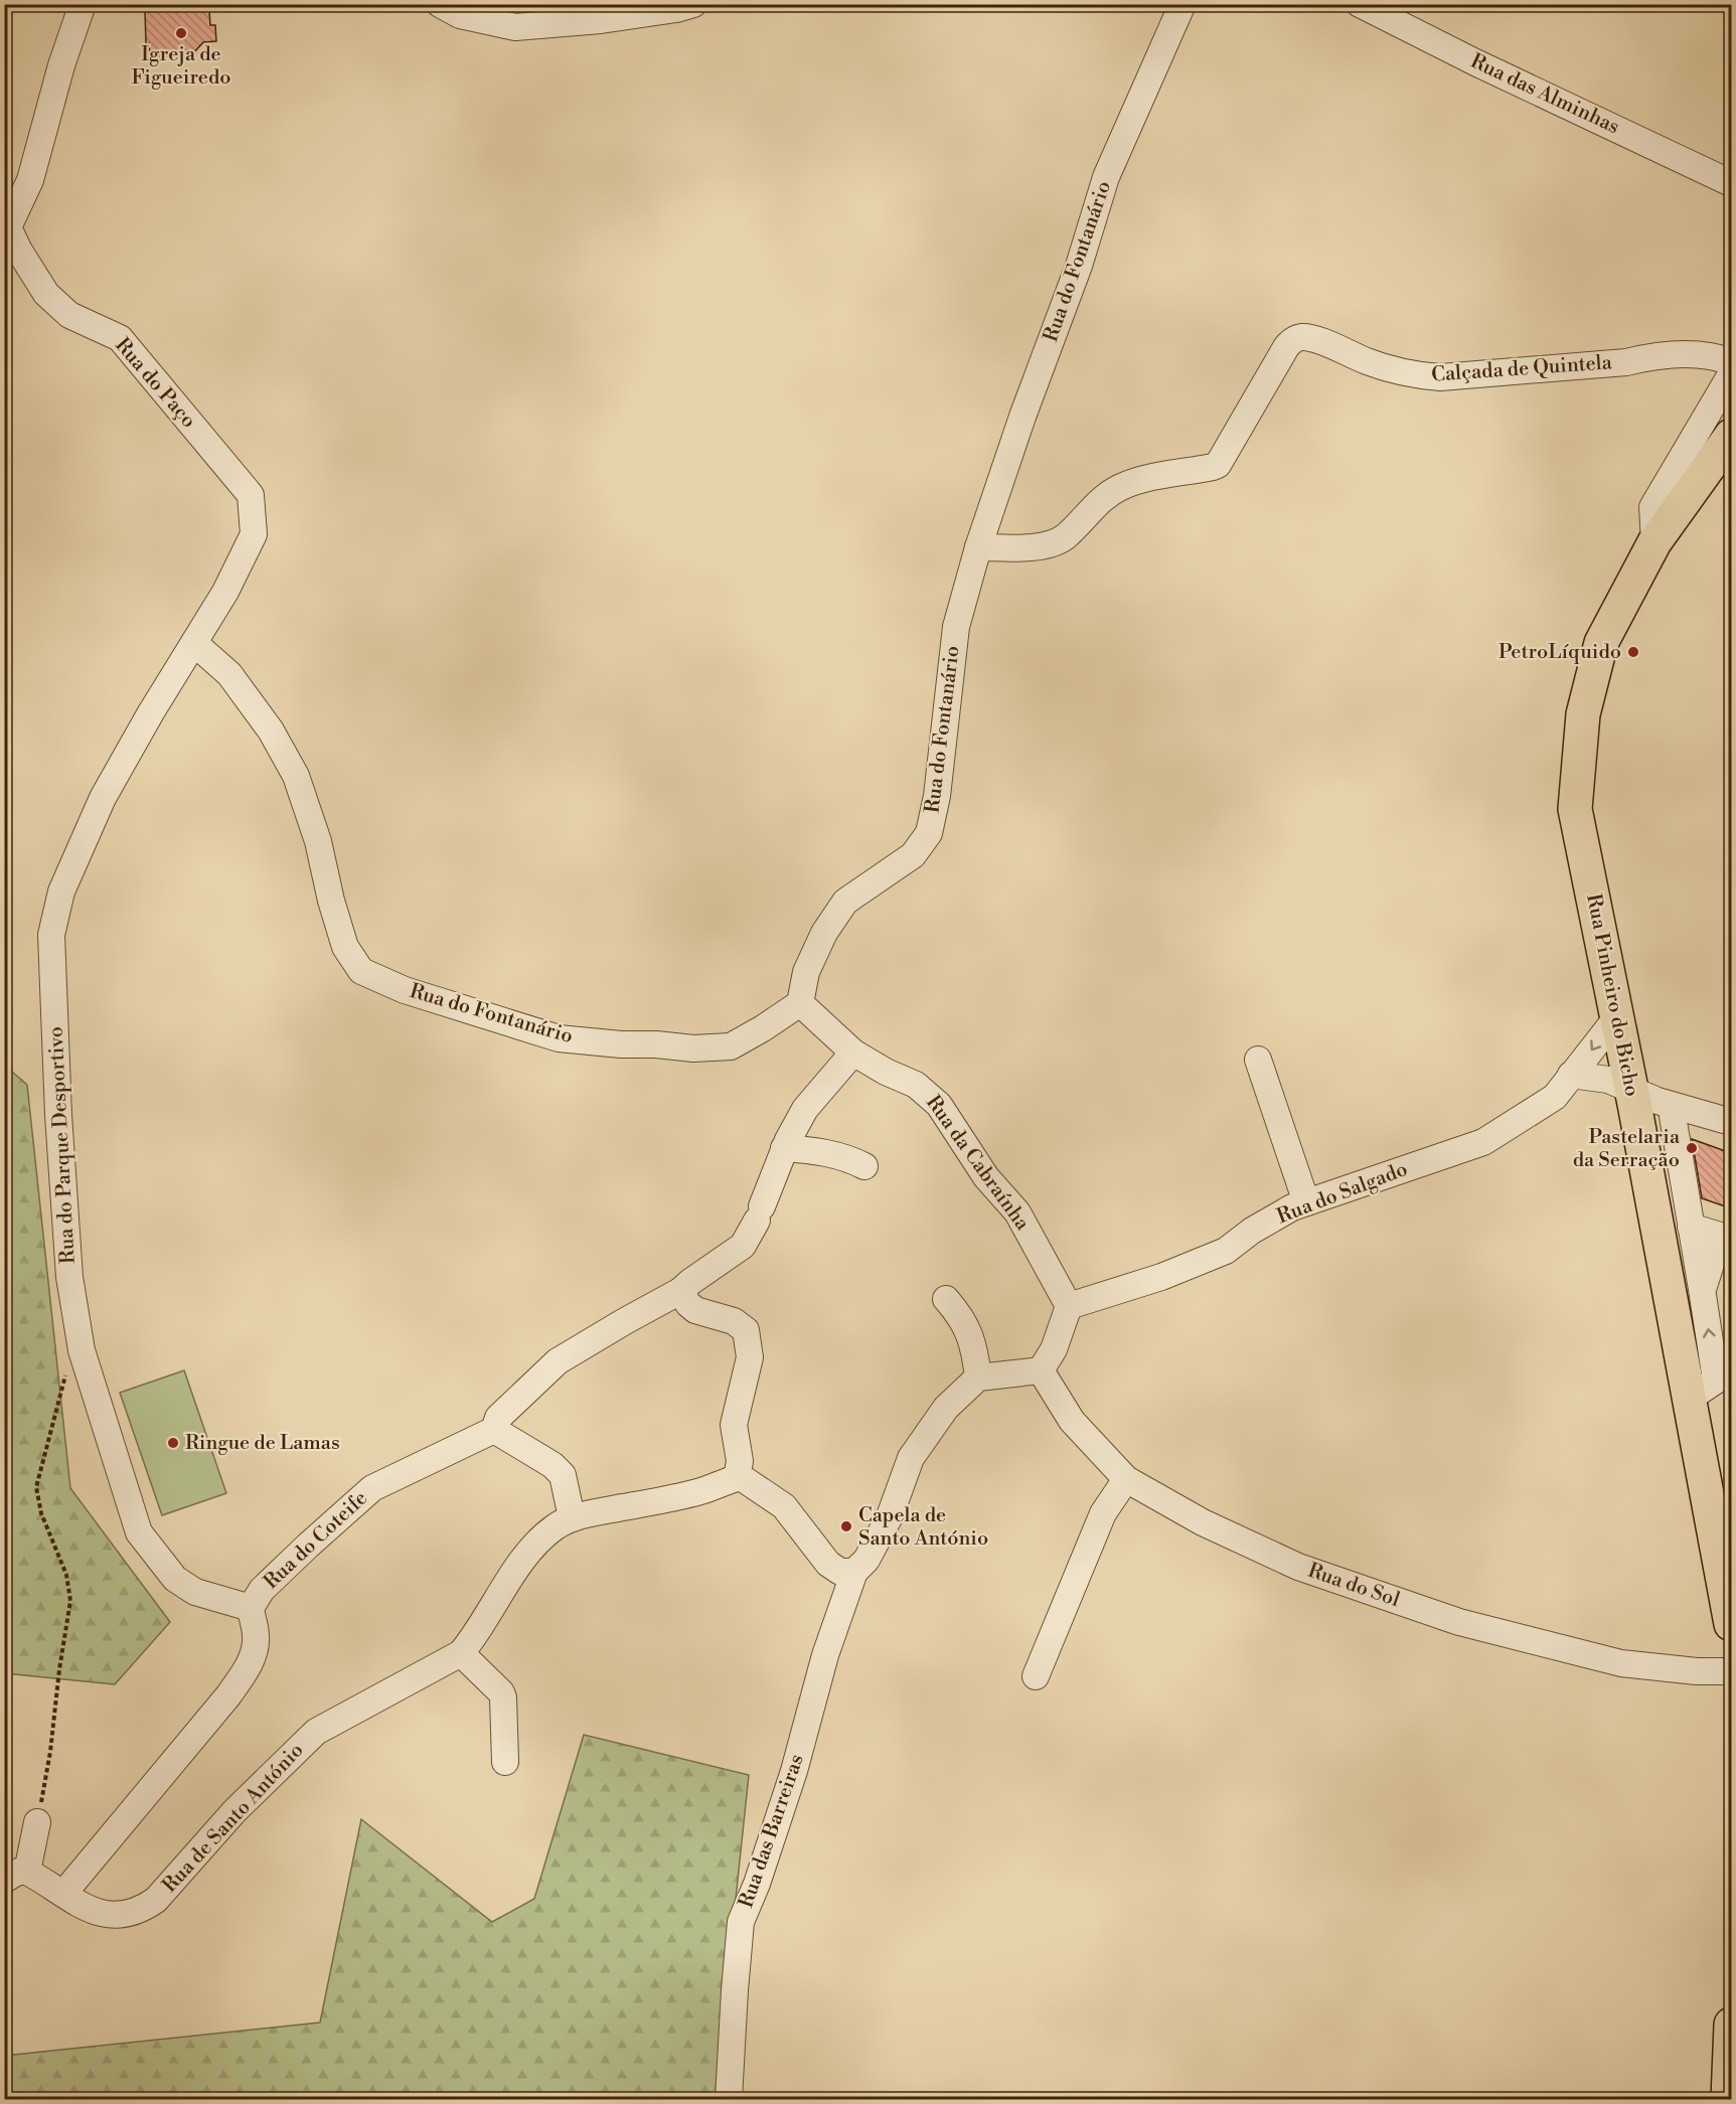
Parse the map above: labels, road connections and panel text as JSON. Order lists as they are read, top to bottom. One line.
{"streets":{"main road":["Rua Pinheiro do Bicho"],"street":["Rua das Alminhas","Rua do Fontanário","Calçada de Quintela","Rua do Paço","Rua do Parque Desportivo","Rua da Cabraínha","Rua do Salgado","Rua do Coteife","Rua do Sol","Rua de Santo António","Rua das Barreiras"]},"crossings":[["Rua do Fontanário","Calçada de Quintela"],["Rua do Fontanário","Rua do Paço"],["Rua do Fontanário","Rua do Parque Desportivo"],["Rua do Fontanário","Rua da Cabraínha"],["Rua do Paço","Rua do Parque Desportivo"],["Rua Pinheiro do Bicho","Rua do Salgado"],["Rua do Parque Desportivo","Rua do Coteife"],["Rua da Cabraínha","Rua do Salgado"],["Rua do Coteife","Rua de Santo António"]],"places":["Igreja de Figueiredo","PetroLíquido","Pastelaria da Serração","Ringue de Lamas","Capela de Santo António"]}
